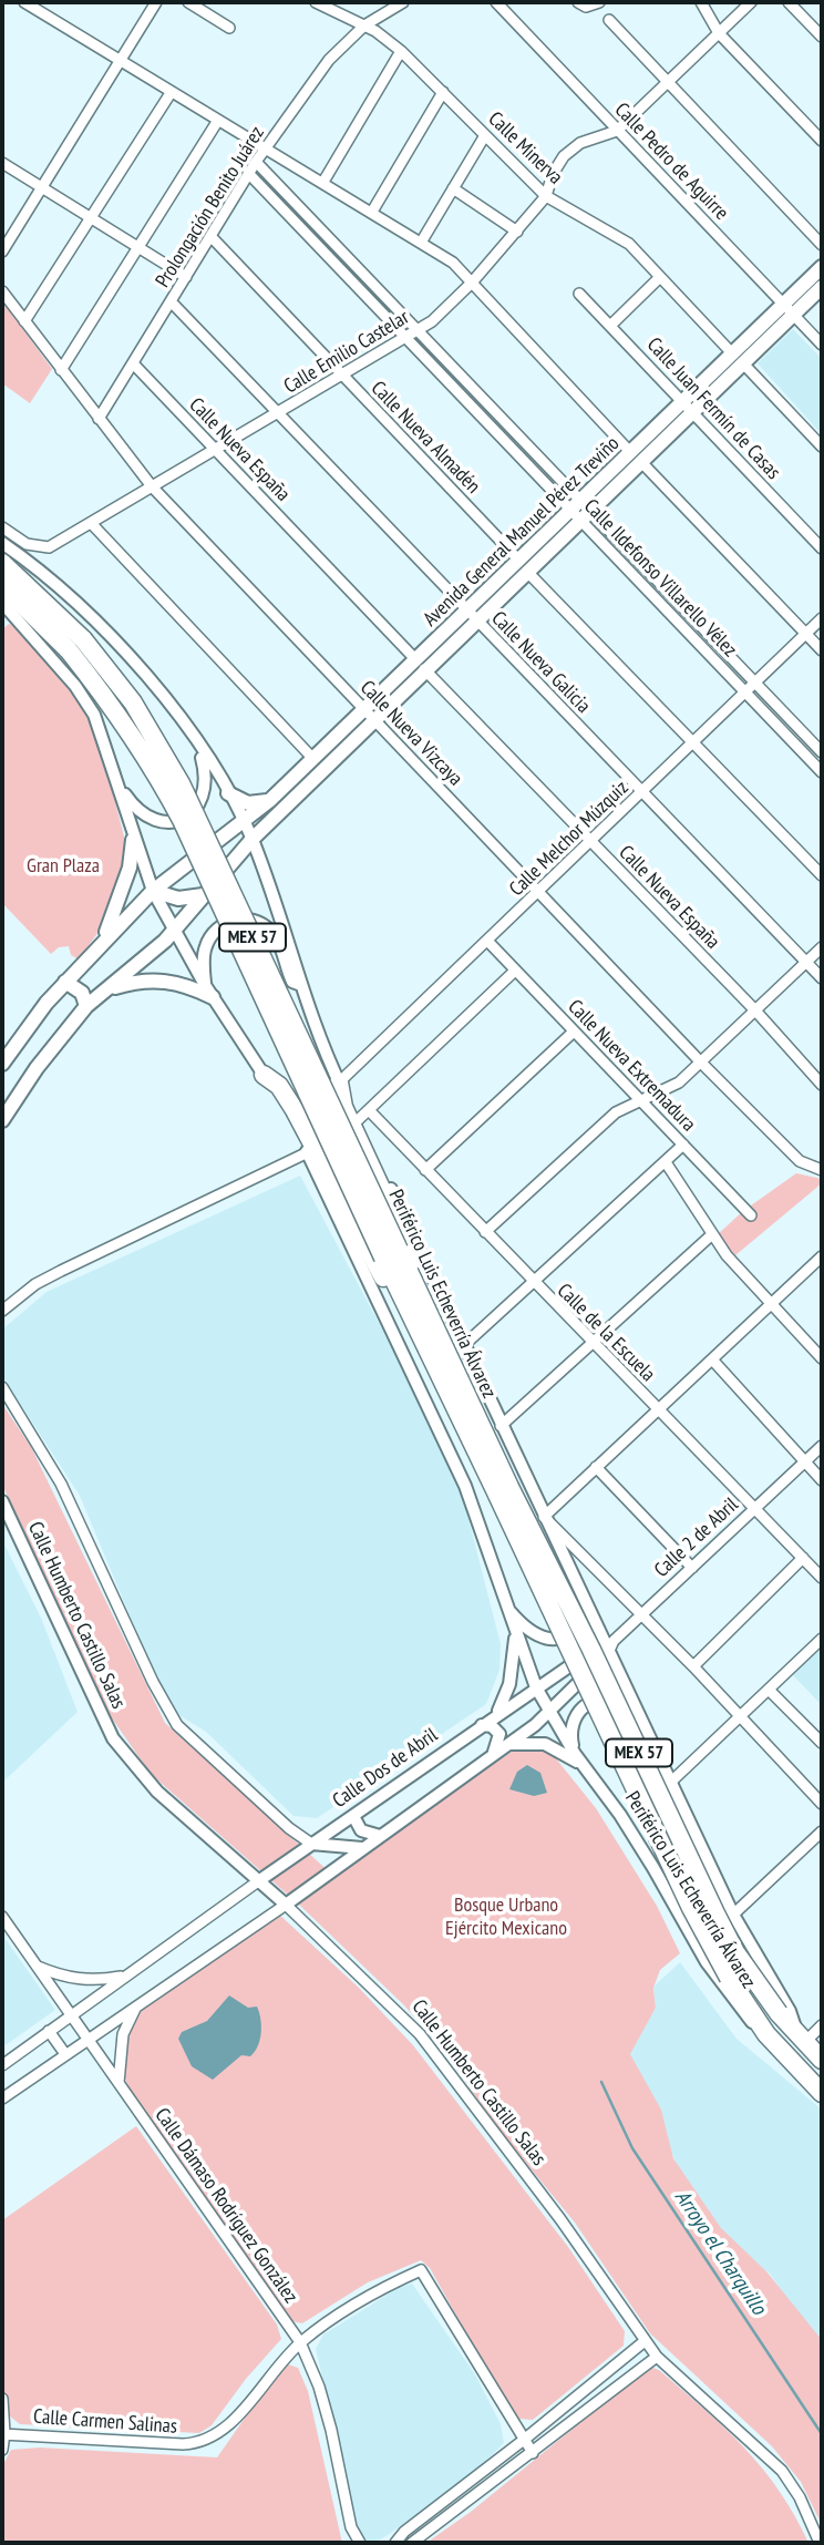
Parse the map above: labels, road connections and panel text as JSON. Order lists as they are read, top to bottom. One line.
{"streets":{"highway":["MEX 57","Periférico Luis Echeverría Álvarez"],"main road":["Avenida General Manuel Pérez Treviño"],"street":["Calle Minerva","Calle Pedro de Aguirre","Prolongación Benito Juárez","Calle Emilio Castelar","Calle Juan Fermín de Casas","Calle Nueva Almadén","Calle Nueva España","Calle Ildefonso Villarello Vélez","Calle Nueva Galicia","Calle Nueva Vizcaya","Calle Melchor Múzquiz","Calle Nueva Extremadura","Calle de la Escuela","Calle 2 de Abril","Calle Humberto Castillo Salas","Calle Dos de Abril","Calle Dámaso Rodríguez González","Calle Carmen Salinas"]},"crossings":[["Calle Minerva","Prolongación Benito Juárez"],["Calle Minerva","Calle Emilio Castelar"],["Calle Minerva","Avenida General Manuel Pérez Treviño"],["Calle Pedro de Aguirre","Calle Emilio Castelar"],["Calle Pedro de Aguirre","Avenida General Manuel Pérez Treviño"],["Prolongación Benito Juárez","Calle Nueva Almadén"],["Prolongación Benito Juárez","Calle Nueva España"],["Prolongación Benito Juárez","Calle Ildefonso Villarello Vélez"],["Prolongación Benito Juárez","Calle Nueva Galicia"],["Prolongación Benito Juárez","Calle Nueva Vizcaya"],["Calle Emilio Castelar","Calle Nueva Almadén"],["Calle Emilio Castelar","Calle Nueva España"],["Calle Emilio Castelar","Calle Ildefonso Villarello Vélez"],["Calle Emilio Castelar","Calle Nueva Galicia"],["Calle Emilio Castelar","Calle Nueva Vizcaya"],["Calle Juan Fermín de Casas","Avenida General Manuel Pérez Treviño"],["Calle Nueva Almadén","Avenida General Manuel Pérez Treviño"],["Calle Nueva Almadén","Calle Melchor Múzquiz"],["Calle Nueva España","Avenida General Manuel Pérez Treviño"],["Calle Nueva España","Calle Melchor Múzquiz"],["Avenida General Manuel Pérez Treviño","Calle Ildefonso Villarello Vélez"],["Avenida General Manuel Pérez Treviño","Calle Nueva Galicia"],["Avenida General Manuel Pérez Treviño","Calle Nueva Vizcaya"],["Avenida General Manuel Pérez Treviño","Periférico Luis Echeverría Álvarez"],["Calle Ildefonso Villarello Vélez","Calle Melchor Múzquiz"],["Calle Nueva Galicia","Calle Melchor Múzquiz"],["Calle Nueva Vizcaya","Calle Melchor Múzquiz"],["Calle Melchor Múzquiz","Calle Nueva Extremadura"],["Periférico Luis Echeverría Álvarez","Calle 2 de Abril"],["Periférico Luis Echeverría Álvarez","Calle Dos de Abril"],["Calle de la Escuela","Calle 2 de Abril"],["Calle 2 de Abril","Calle Dos de Abril"],["Calle Humberto Castillo Salas","Calle Dos de Abril"],["Calle Dámaso Rodríguez González","Calle Carmen Salinas"]],"water":["Arroyo el Charquillo"],"parks":["Gran Plaza","Bosque Urbano Ejército Mexicano"]}
